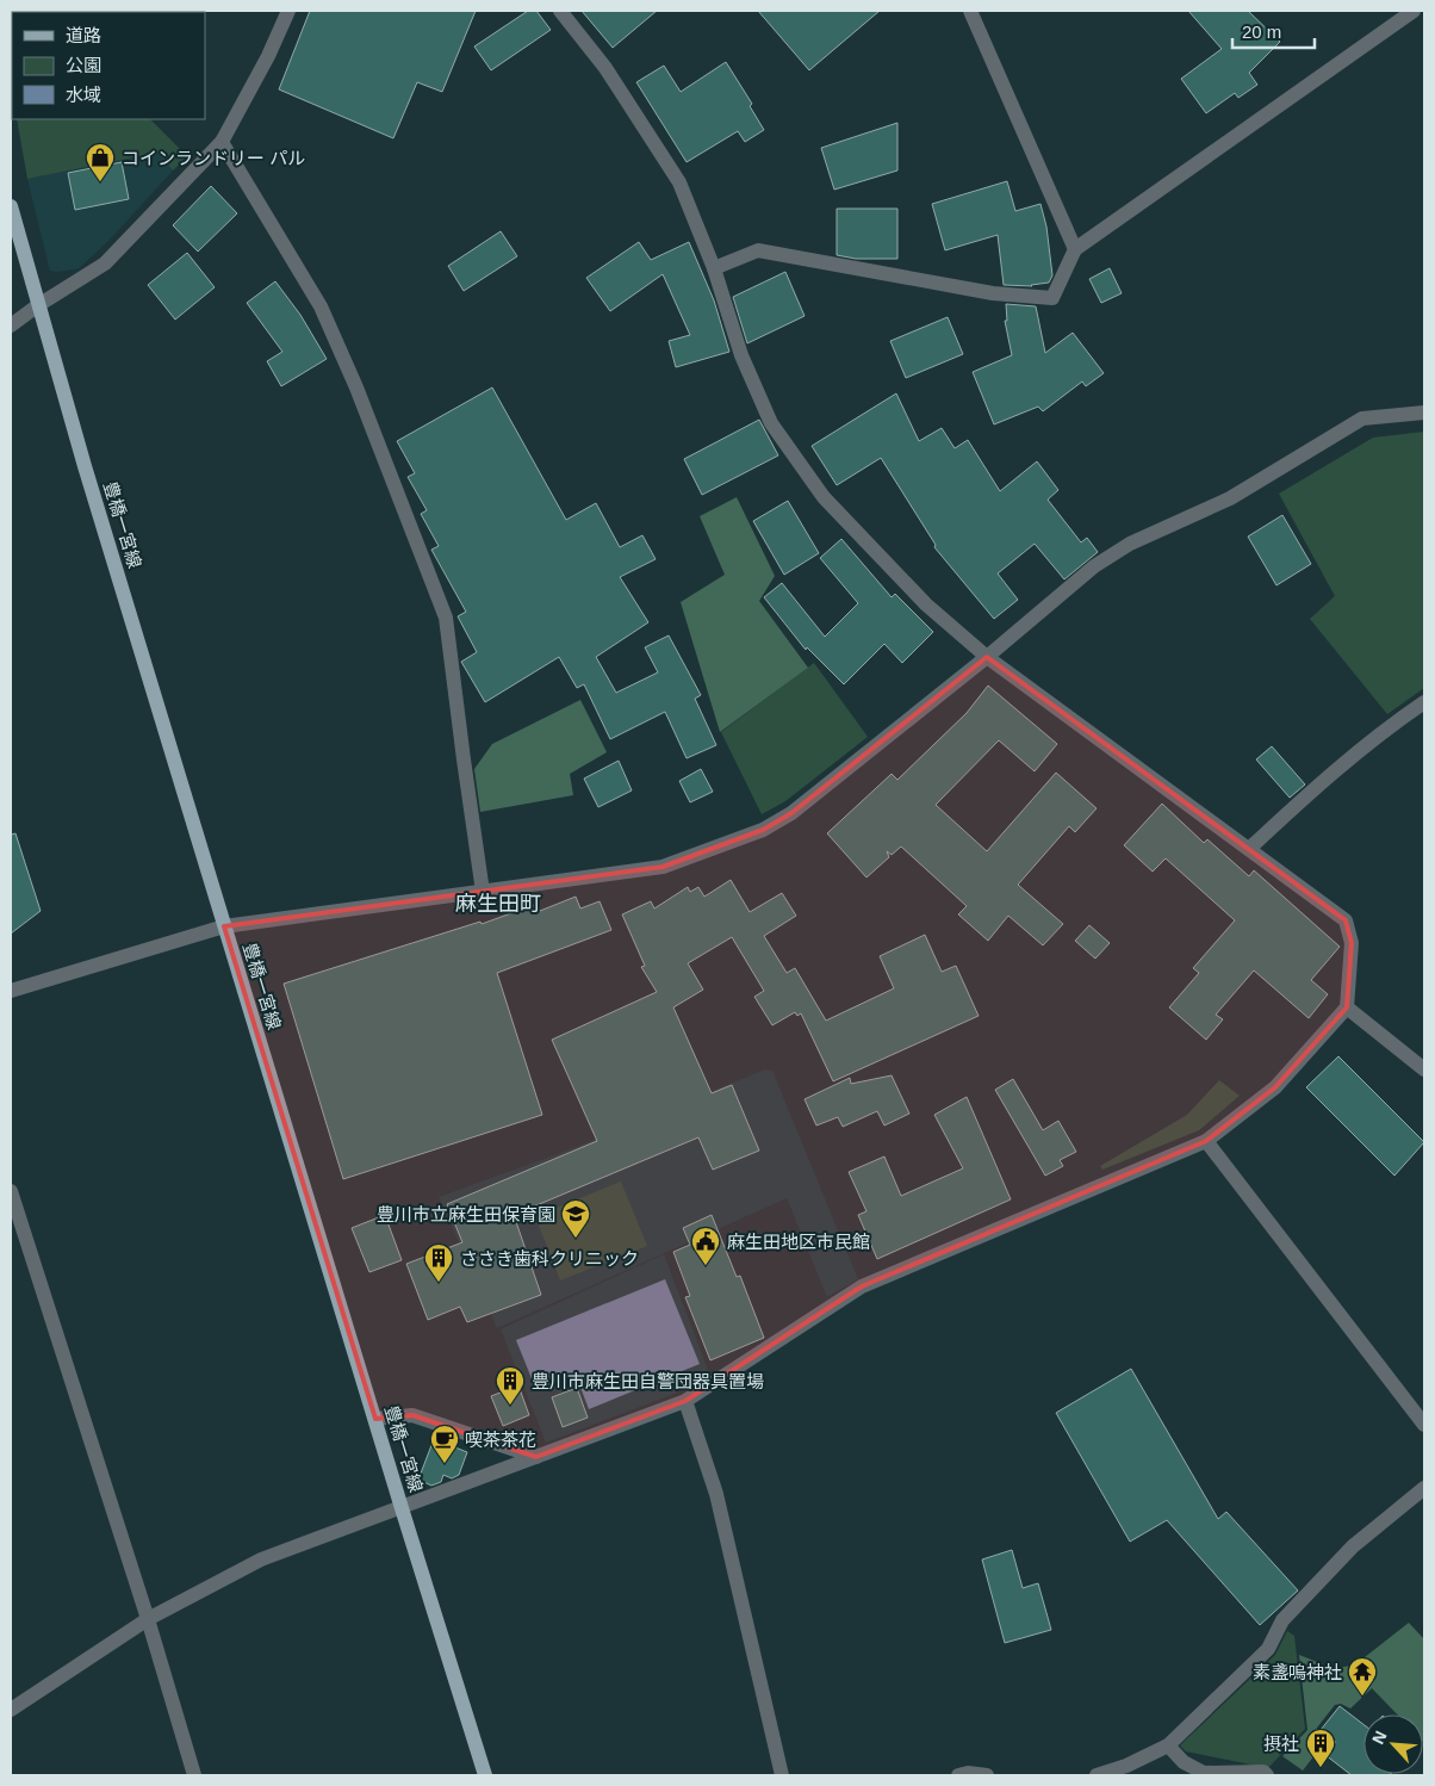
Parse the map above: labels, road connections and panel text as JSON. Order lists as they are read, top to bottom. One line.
{"streets":{"main road":["豊橋一宮線"]},"districts":["麻生田町"],"places":{"shop":["コインランドリー パル"],"school or university":["豊川市立麻生田保育園"],"public building":["麻生田地区市民館"],"building":["ささき歯科クリニック","豊川市麻生田自警団器具置場","摂社"],"cafe":["喫茶茶花"],"temple":["素盞嗚神社"]},"legend":["道路","公園","水域"],"scale_bar":"20 m","north":"top left"}
